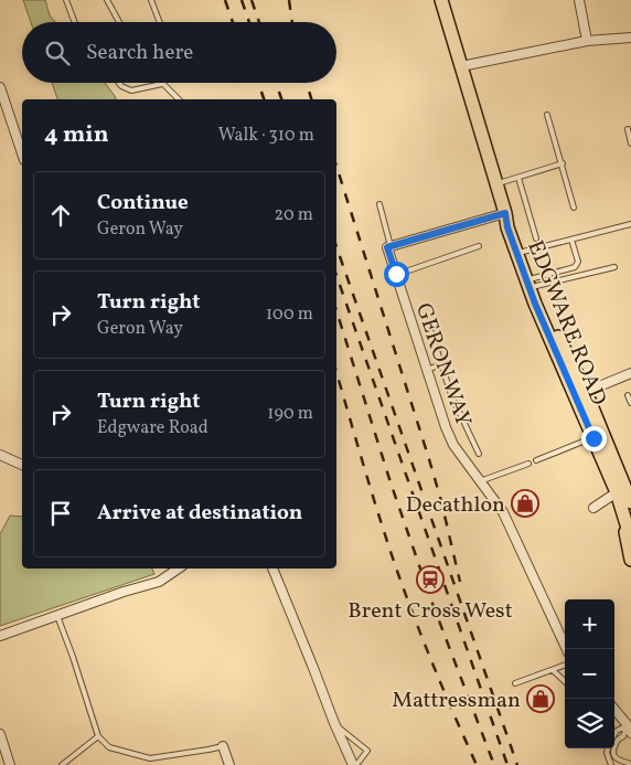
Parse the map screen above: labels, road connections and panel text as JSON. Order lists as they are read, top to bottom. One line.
{"streets":{"main road":["EDGWARE ROAD"],"street":["GERON WAY"]},"places":{"shop":["Decathlon","Mattressman"],"station":["Brent Cross West"]},"page":{"search":"Search here","heading":["4 min","Walk · 310 m"],"list":[["Continue","Geron Way","20 m"],["Turn right","Geron Way","100 m"],["Turn right","Edgware Road","190 m"],"Arrive at destination"],"map_buttons":["+","−"]}}
